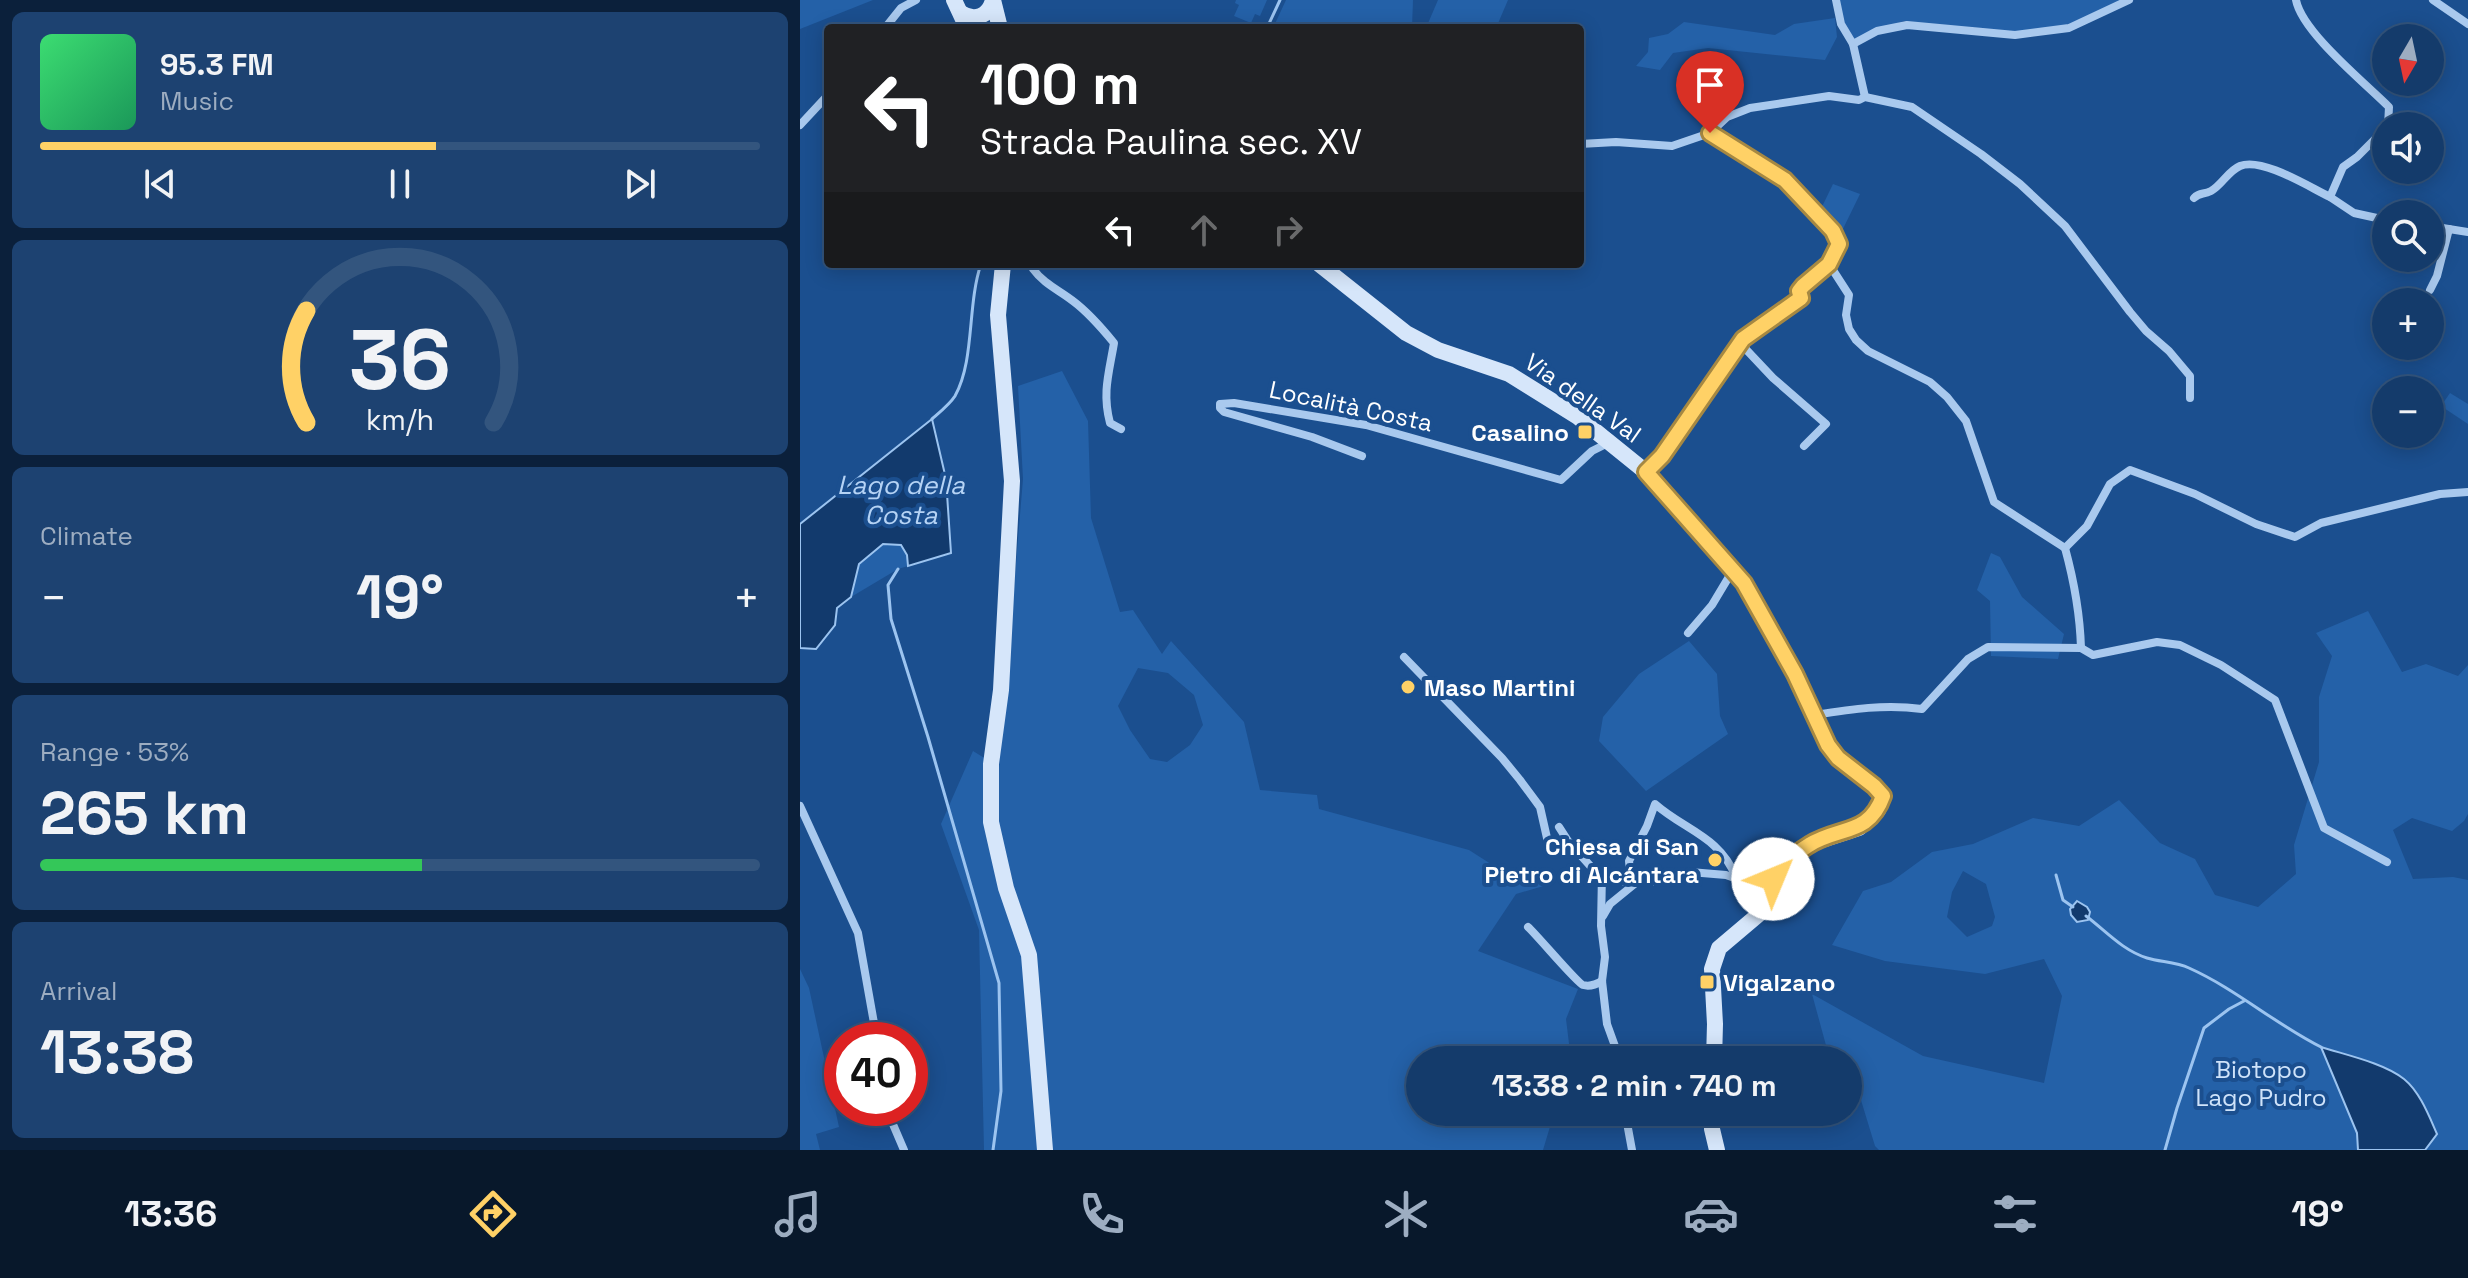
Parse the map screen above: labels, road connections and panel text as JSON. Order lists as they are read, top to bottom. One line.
{"streets":{"street":["Via della Val","Località Costa"]},"crossings":[["Via della Val","Località Costa"]],"water":["Lago della Costa"],"parks":["Biotopo Lago Pudro"],"places":{"transit":["Casalino","Vigalzano"],"other":["Maso Martini","Chiesa di San Pietro di Alcántara"]},"north":"bottom","page":{"map_buttons":["+","−"],"turn":["100 m","Strada Paulina sec. XV"],"song":["95.3 FM","Music"],"tile":["Climate",["Range · 53%","265 km"],["Arrival","13:38"]],"heat":["−","19°","+"],"limit":"40","trip":"13:38 · 2 min · 740 m","tabs":["13:36","19°"],"gauge":["36","km/h"]}}
